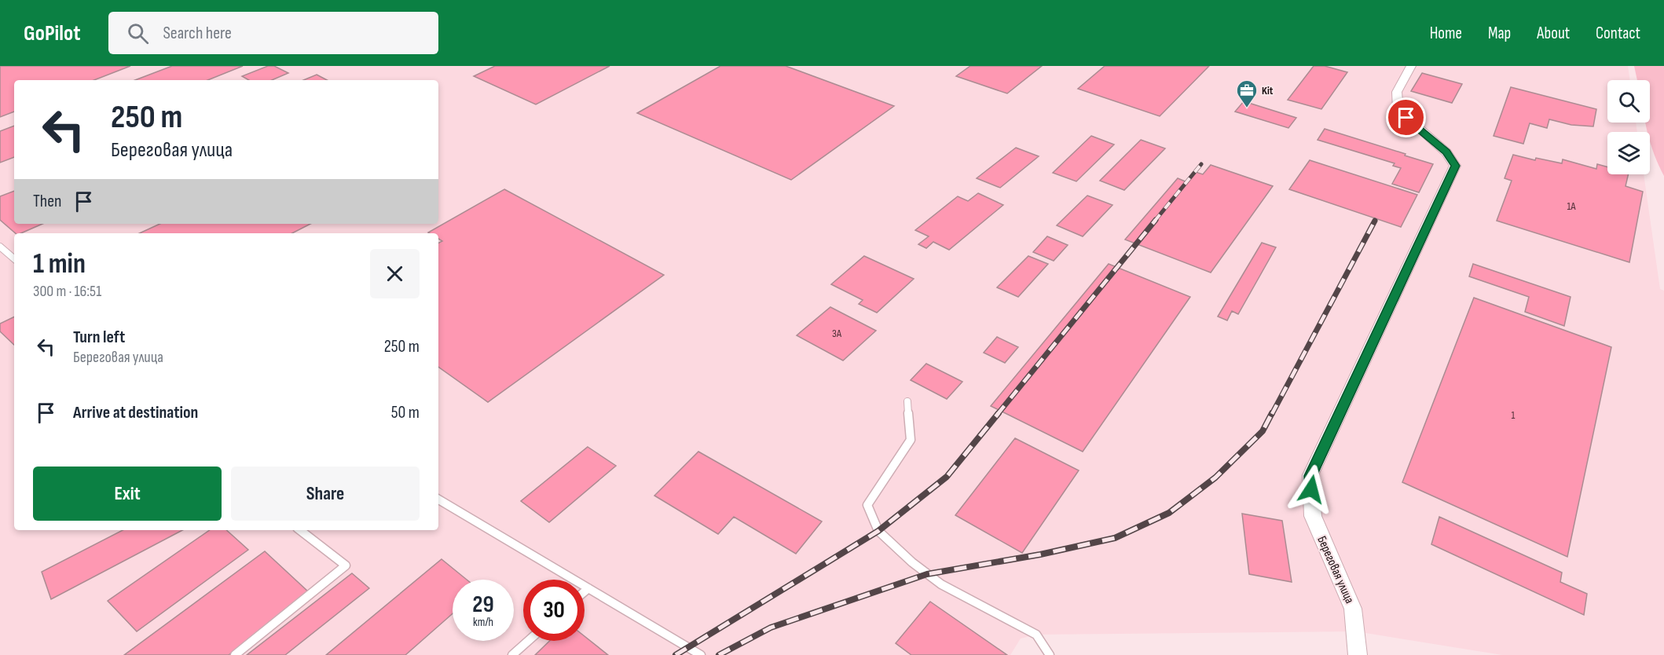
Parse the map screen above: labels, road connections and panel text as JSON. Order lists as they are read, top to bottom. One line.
{"streets":{"street":["Береговая улица"]},"places":{"office":["Kit"]},"house_numbers":["1А","3А","1"],"page":{"header":"GoPilot","search":"Search here","nav":["Home","Map","About","Contact"],"turn":["250 m","Береговая улица"],"then":"Then","heading":["1 min","300 m · 16:51"],"list":[{"name":"Turn left","note":"Береговая улица","value":"250 m"},{"name":"Arrive at destination","value":"50 m"}],"buttons":["Exit","Share"],"speed":"29 km/h","limit":"30"}}
